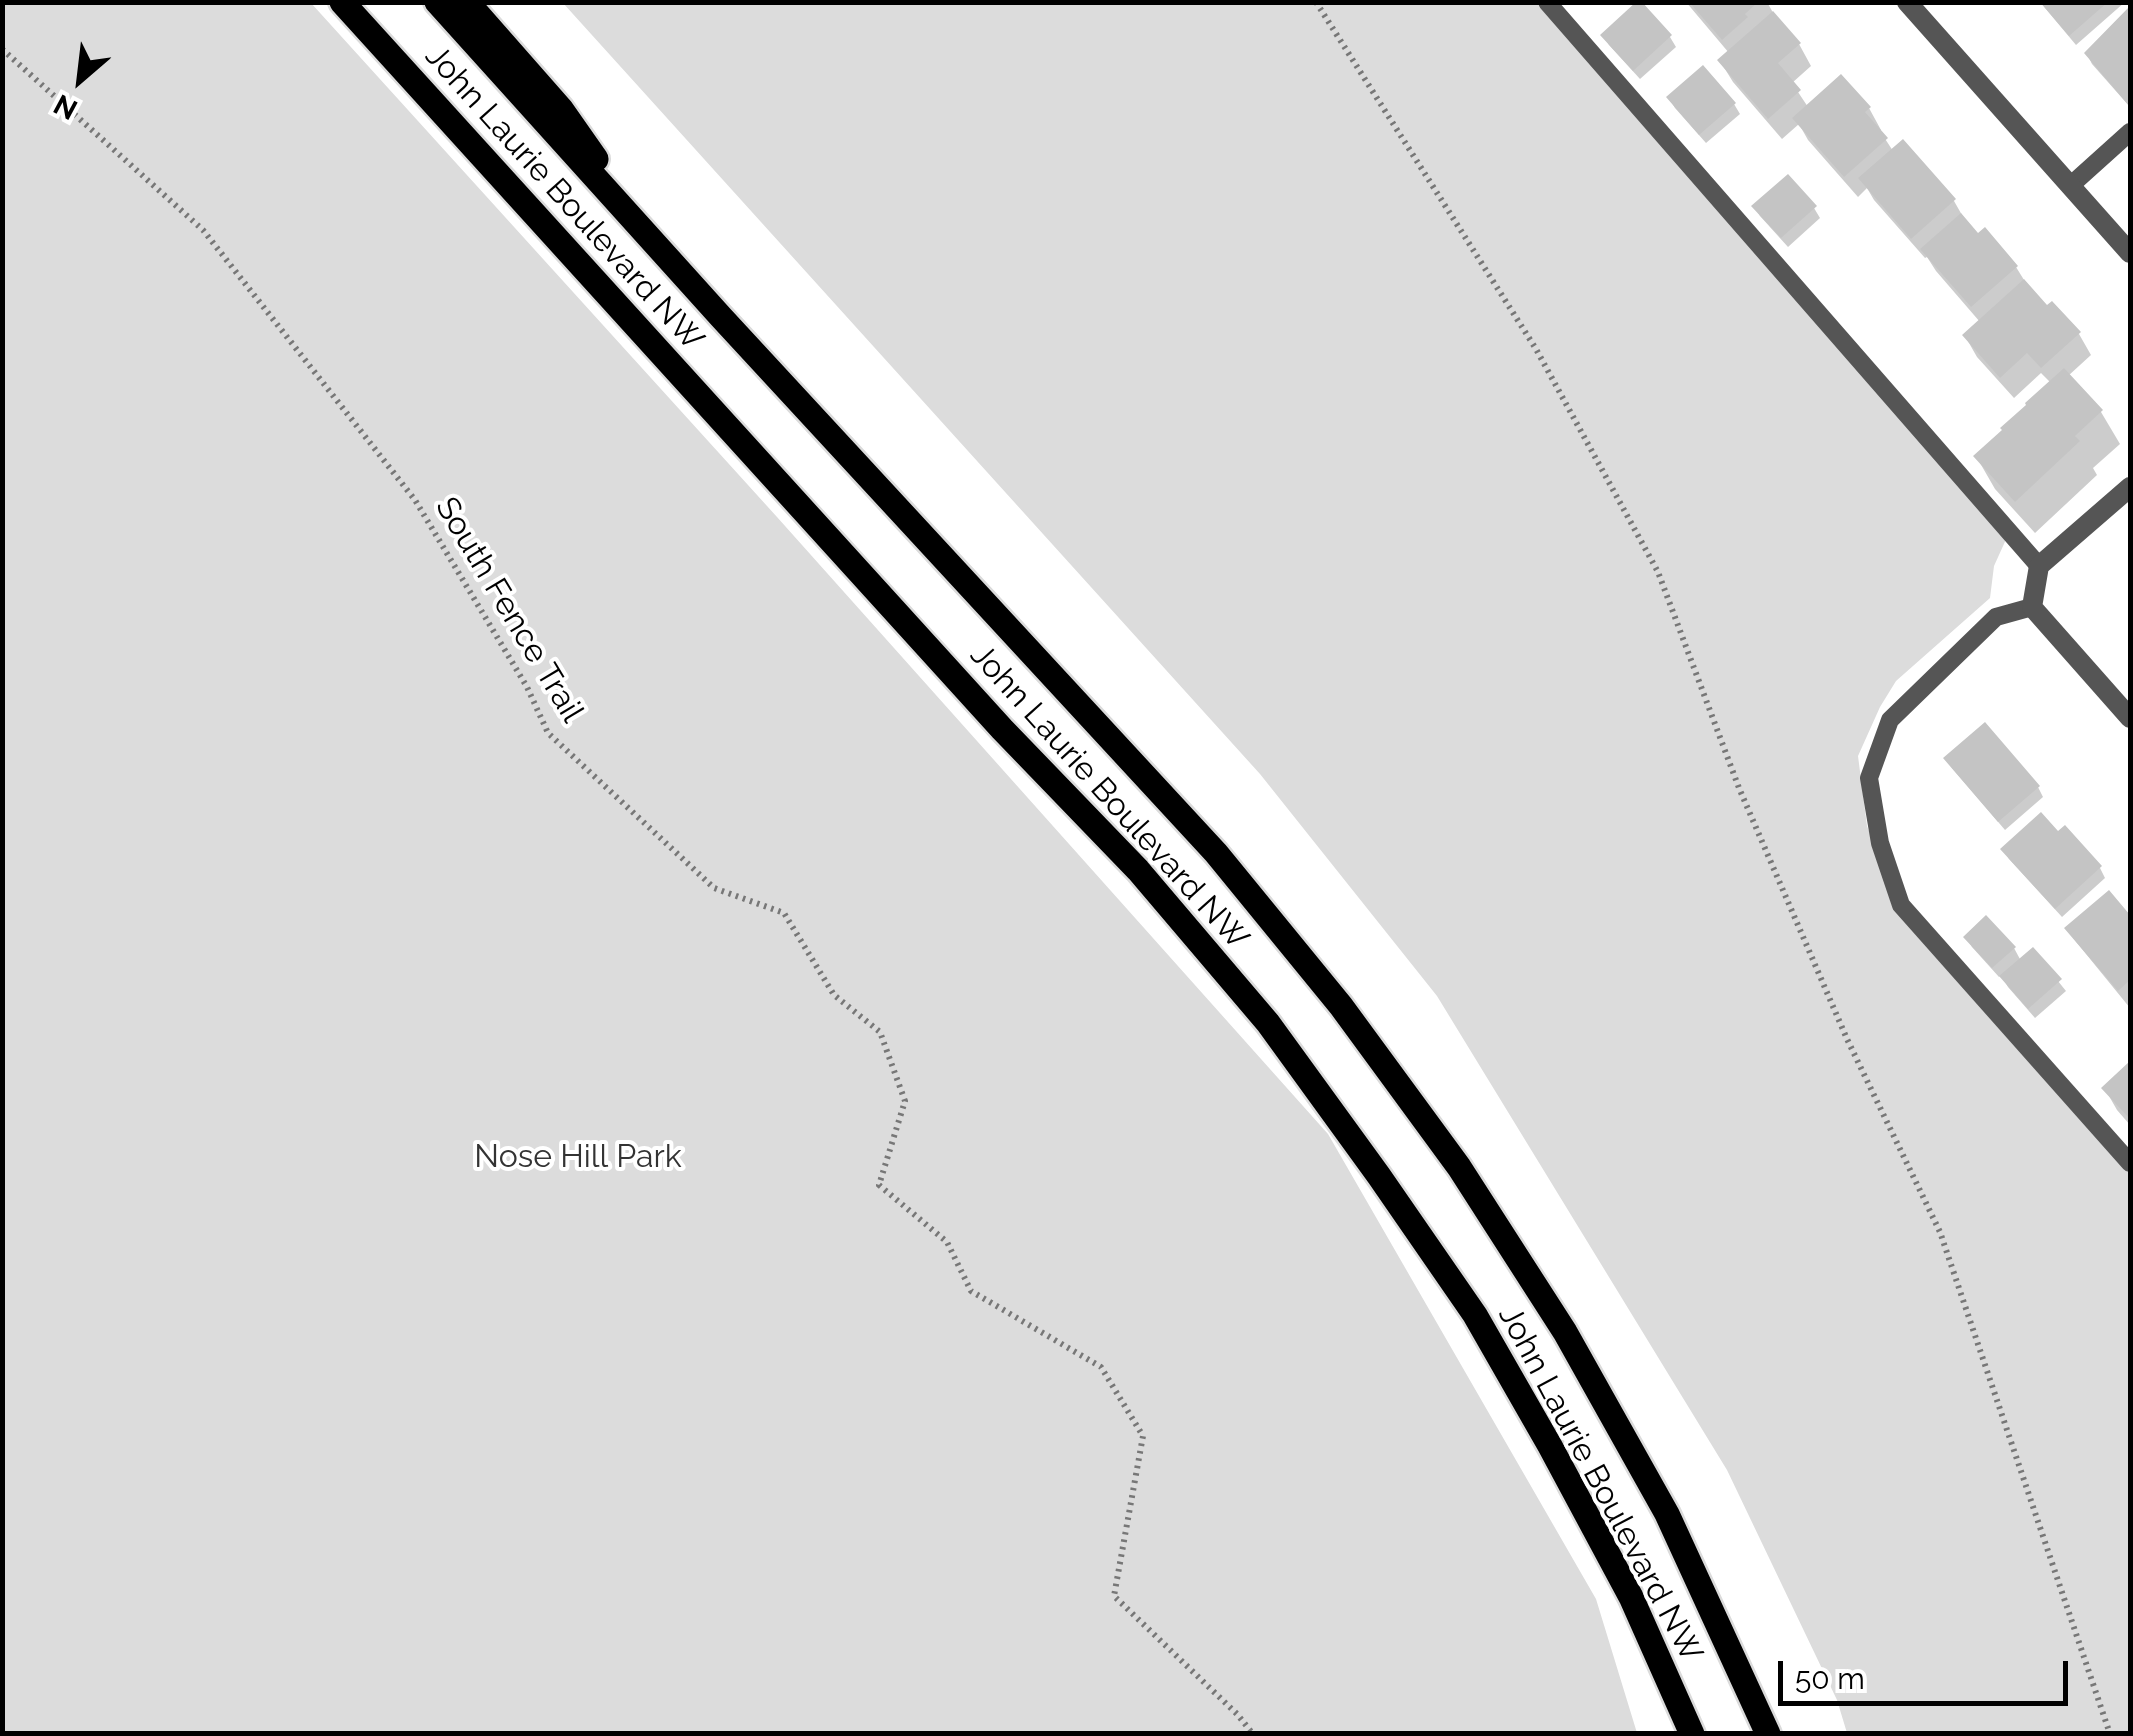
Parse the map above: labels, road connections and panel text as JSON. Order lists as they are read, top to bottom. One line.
{"streets":{"main road":["John Laurie Boulevard NW"],"path":["South Fence Trail"]},"parks":["Nose Hill Park"],"scale_bar":"50 m","north":"bottom left"}
